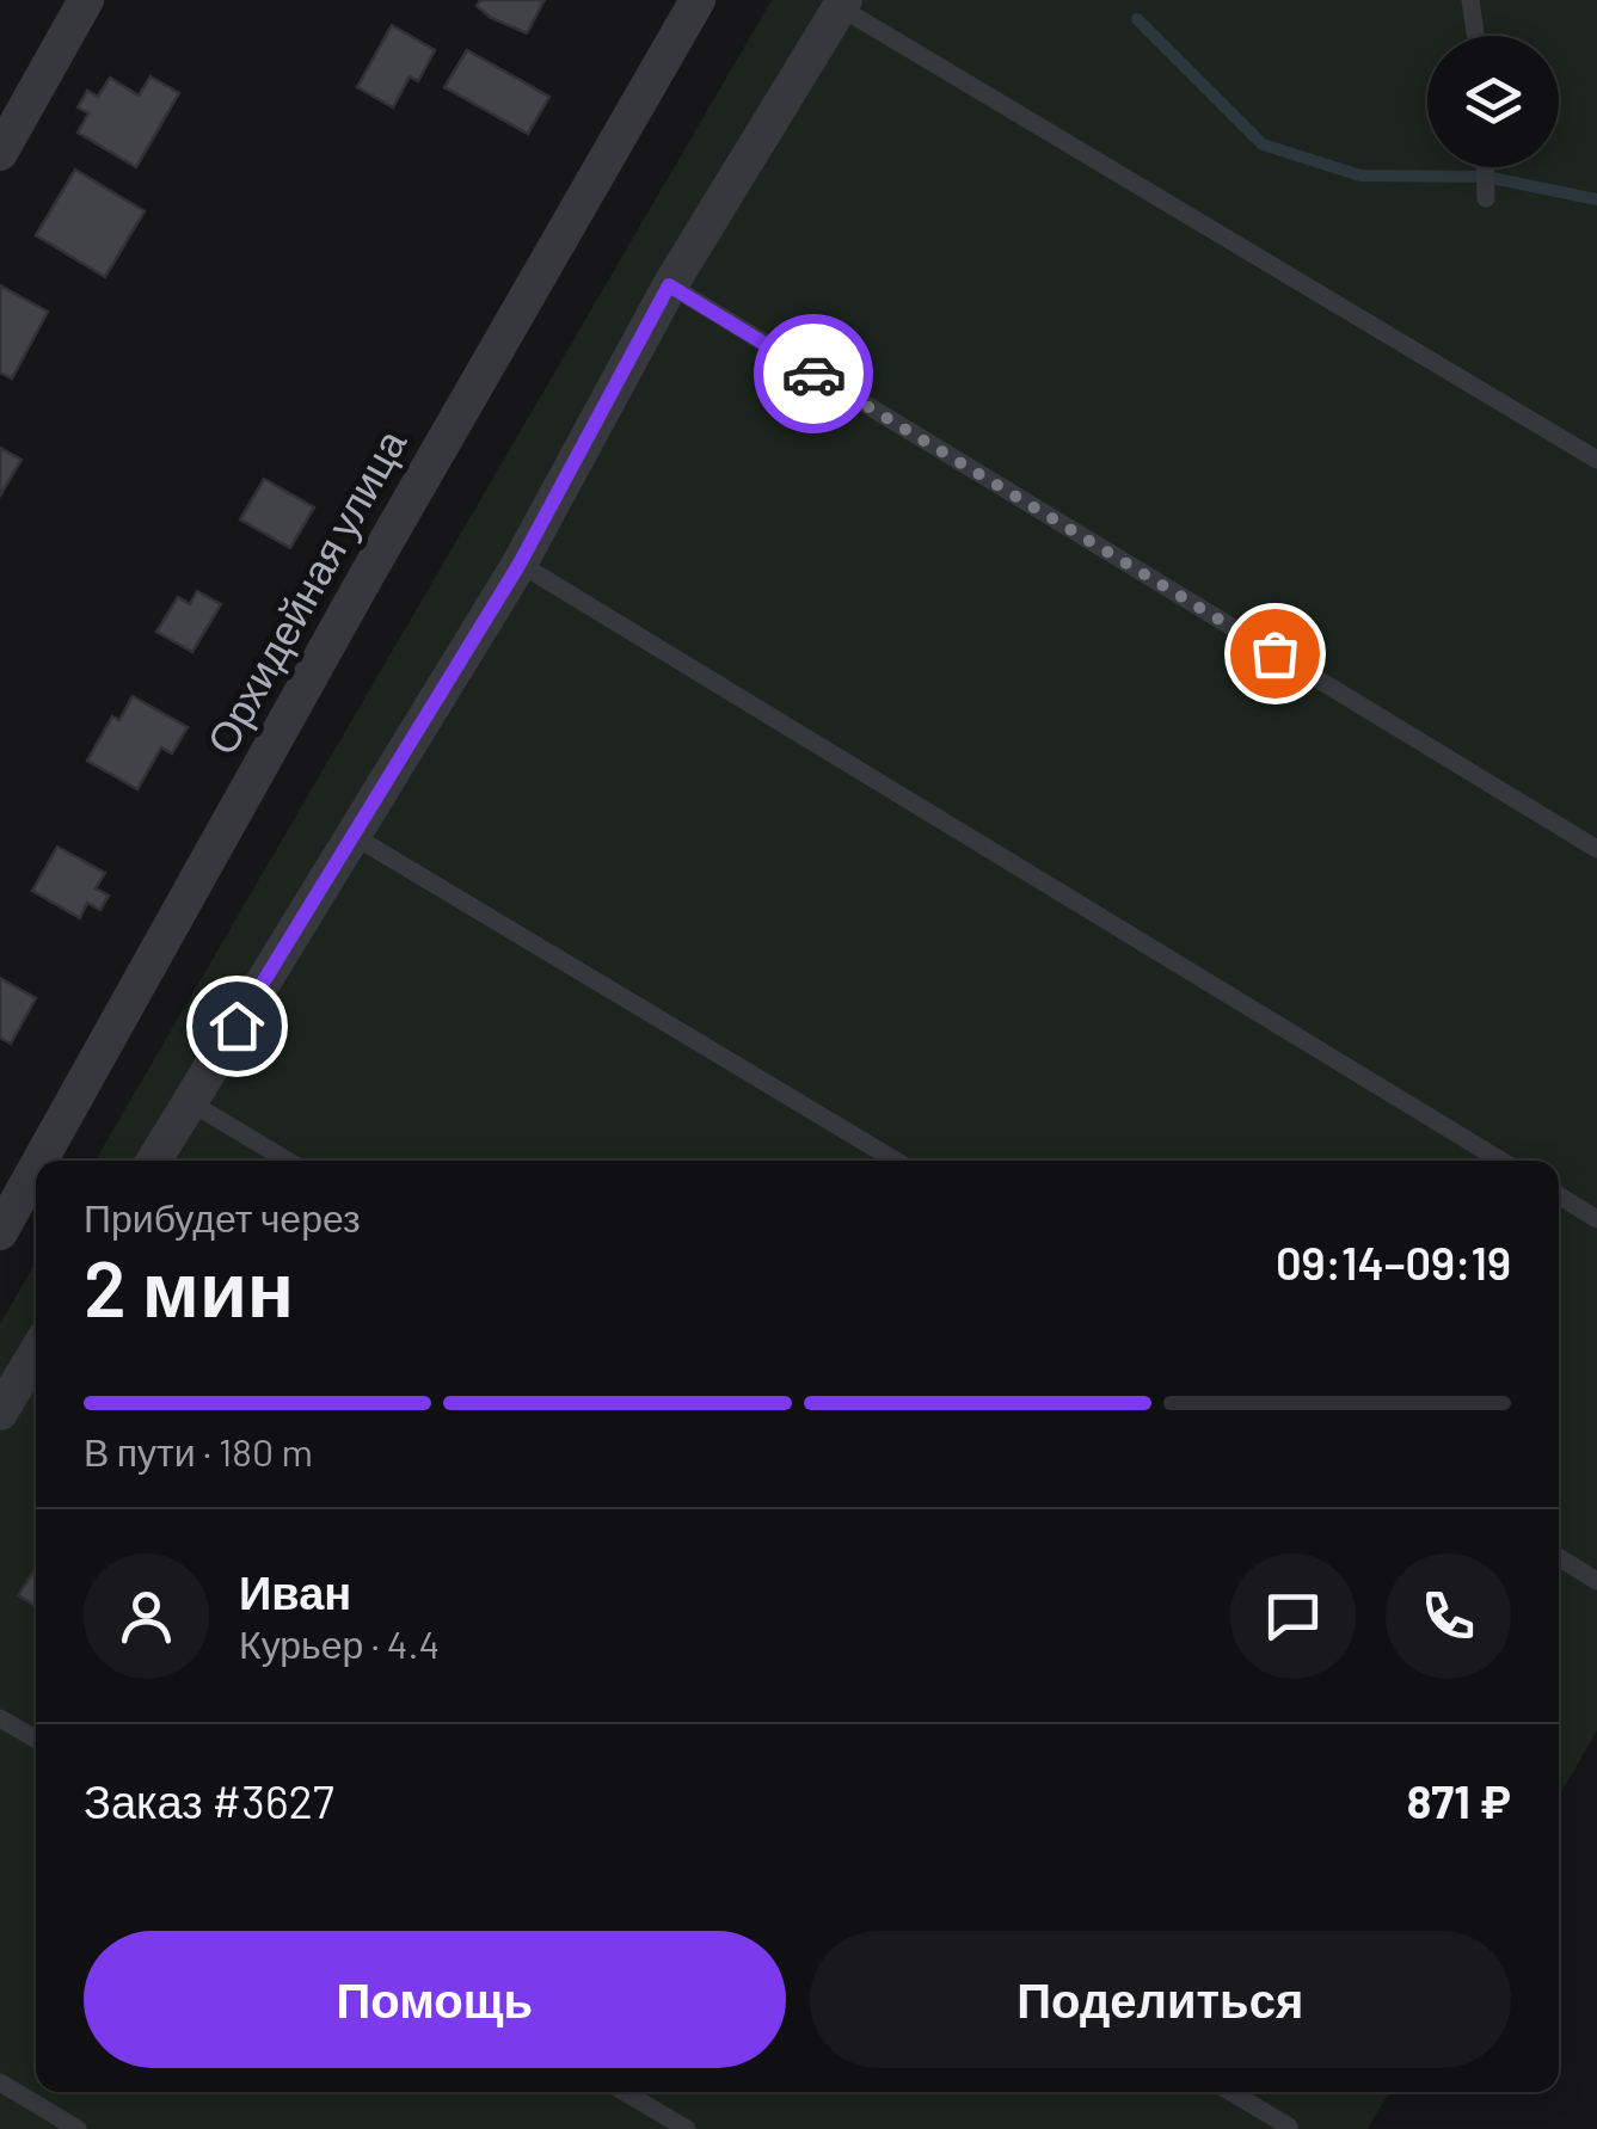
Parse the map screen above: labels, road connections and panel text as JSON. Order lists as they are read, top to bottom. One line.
{"streets":{"street":["Орхидейная улица"]},"page":{"heading":["2 мин","Прибудет через","09:14–09:19"],"panel":["Иван","Курьер · 4.4","Заказ #3627","871 ₽"],"bar":"В пути · 180 m","buttons":["Помощь","Поделиться"]}}
